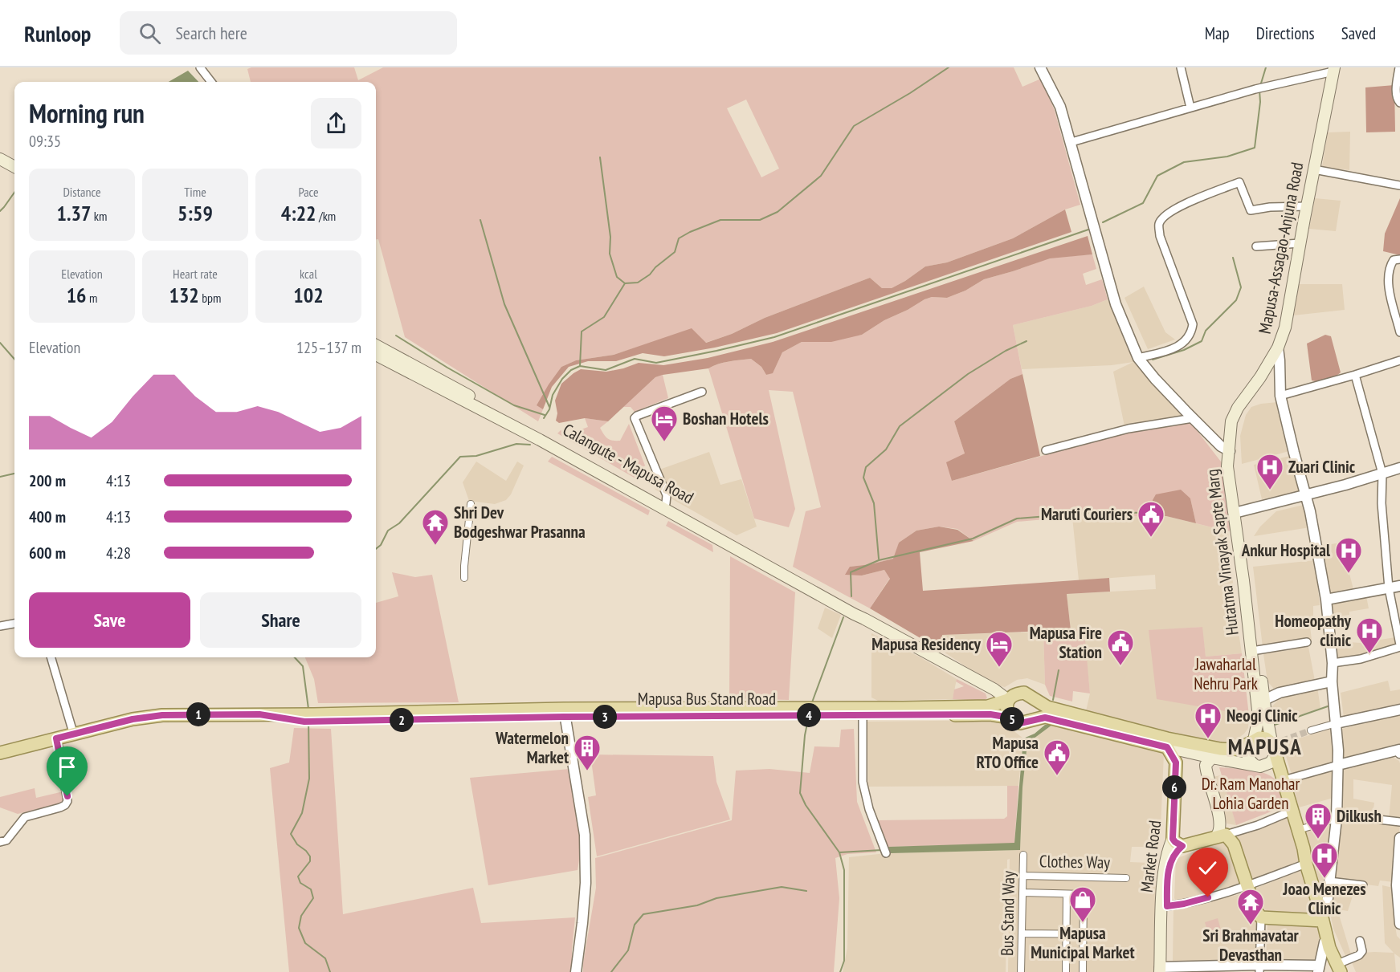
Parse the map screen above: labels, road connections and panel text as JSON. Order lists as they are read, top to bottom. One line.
{"streets":{"main road":["Mapusa-Assagao-Anjuna Road","Calangute - Mapusa Road","Hutatma Vinayak Sapte Marg","Mapusa Bus Stand Road","Market Road"],"street":["Clothes Way","Bus Stand Way"]},"crossings":[["Mapusa-Assagao-Anjuna Road","Hutatma Vinayak Sapte Marg"],["Calangute - Mapusa Road","Mapusa Bus Stand Road"],["Clothes Way","Bus Stand Way"]],"districts":["MAPUSA"],"parks":["Jawaharlal Nehru Park","Dr. Ram Manohar Lohia Garden"],"places":{"hotel":["Boshan Hotels","Mapusa Residency"],"hospital":["Zuari Clinic","Ankur Hospital","Homeopathy clinic","Neogi Clinic","Joao Menezes Clinic"],"public building":["Maruti Couriers","Mapusa Fire Station","Mapusa RTO Office"],"temple":["Shri Dev Bodgeshwar Prasanna","Sri Brahmavatar Devasthan"],"building":["Watermelon Market","Dilkush"],"shop":["Mapusa Municipal Market"]},"page":{"header":"Runloop","search":"Search here","nav":["Map","Directions","Saved"],"heading":["Morning run","09:35"],"stats":[["Distance","1.37 km"],["Time","5:59"],["Pace","4:22 /km"],["Elevation","16 m"],["Heart rate","132 bpm"],["kcal","102"]],"chart":["Elevation","125–137 m"],"list":[{"name":"200 m","note":"4:13"},{"name":"400 m","note":"4:13"},{"name":"600 m","note":"4:28"}],"buttons":["Save","Share"],"pins":["1","4","3","5","2","6"]}}
